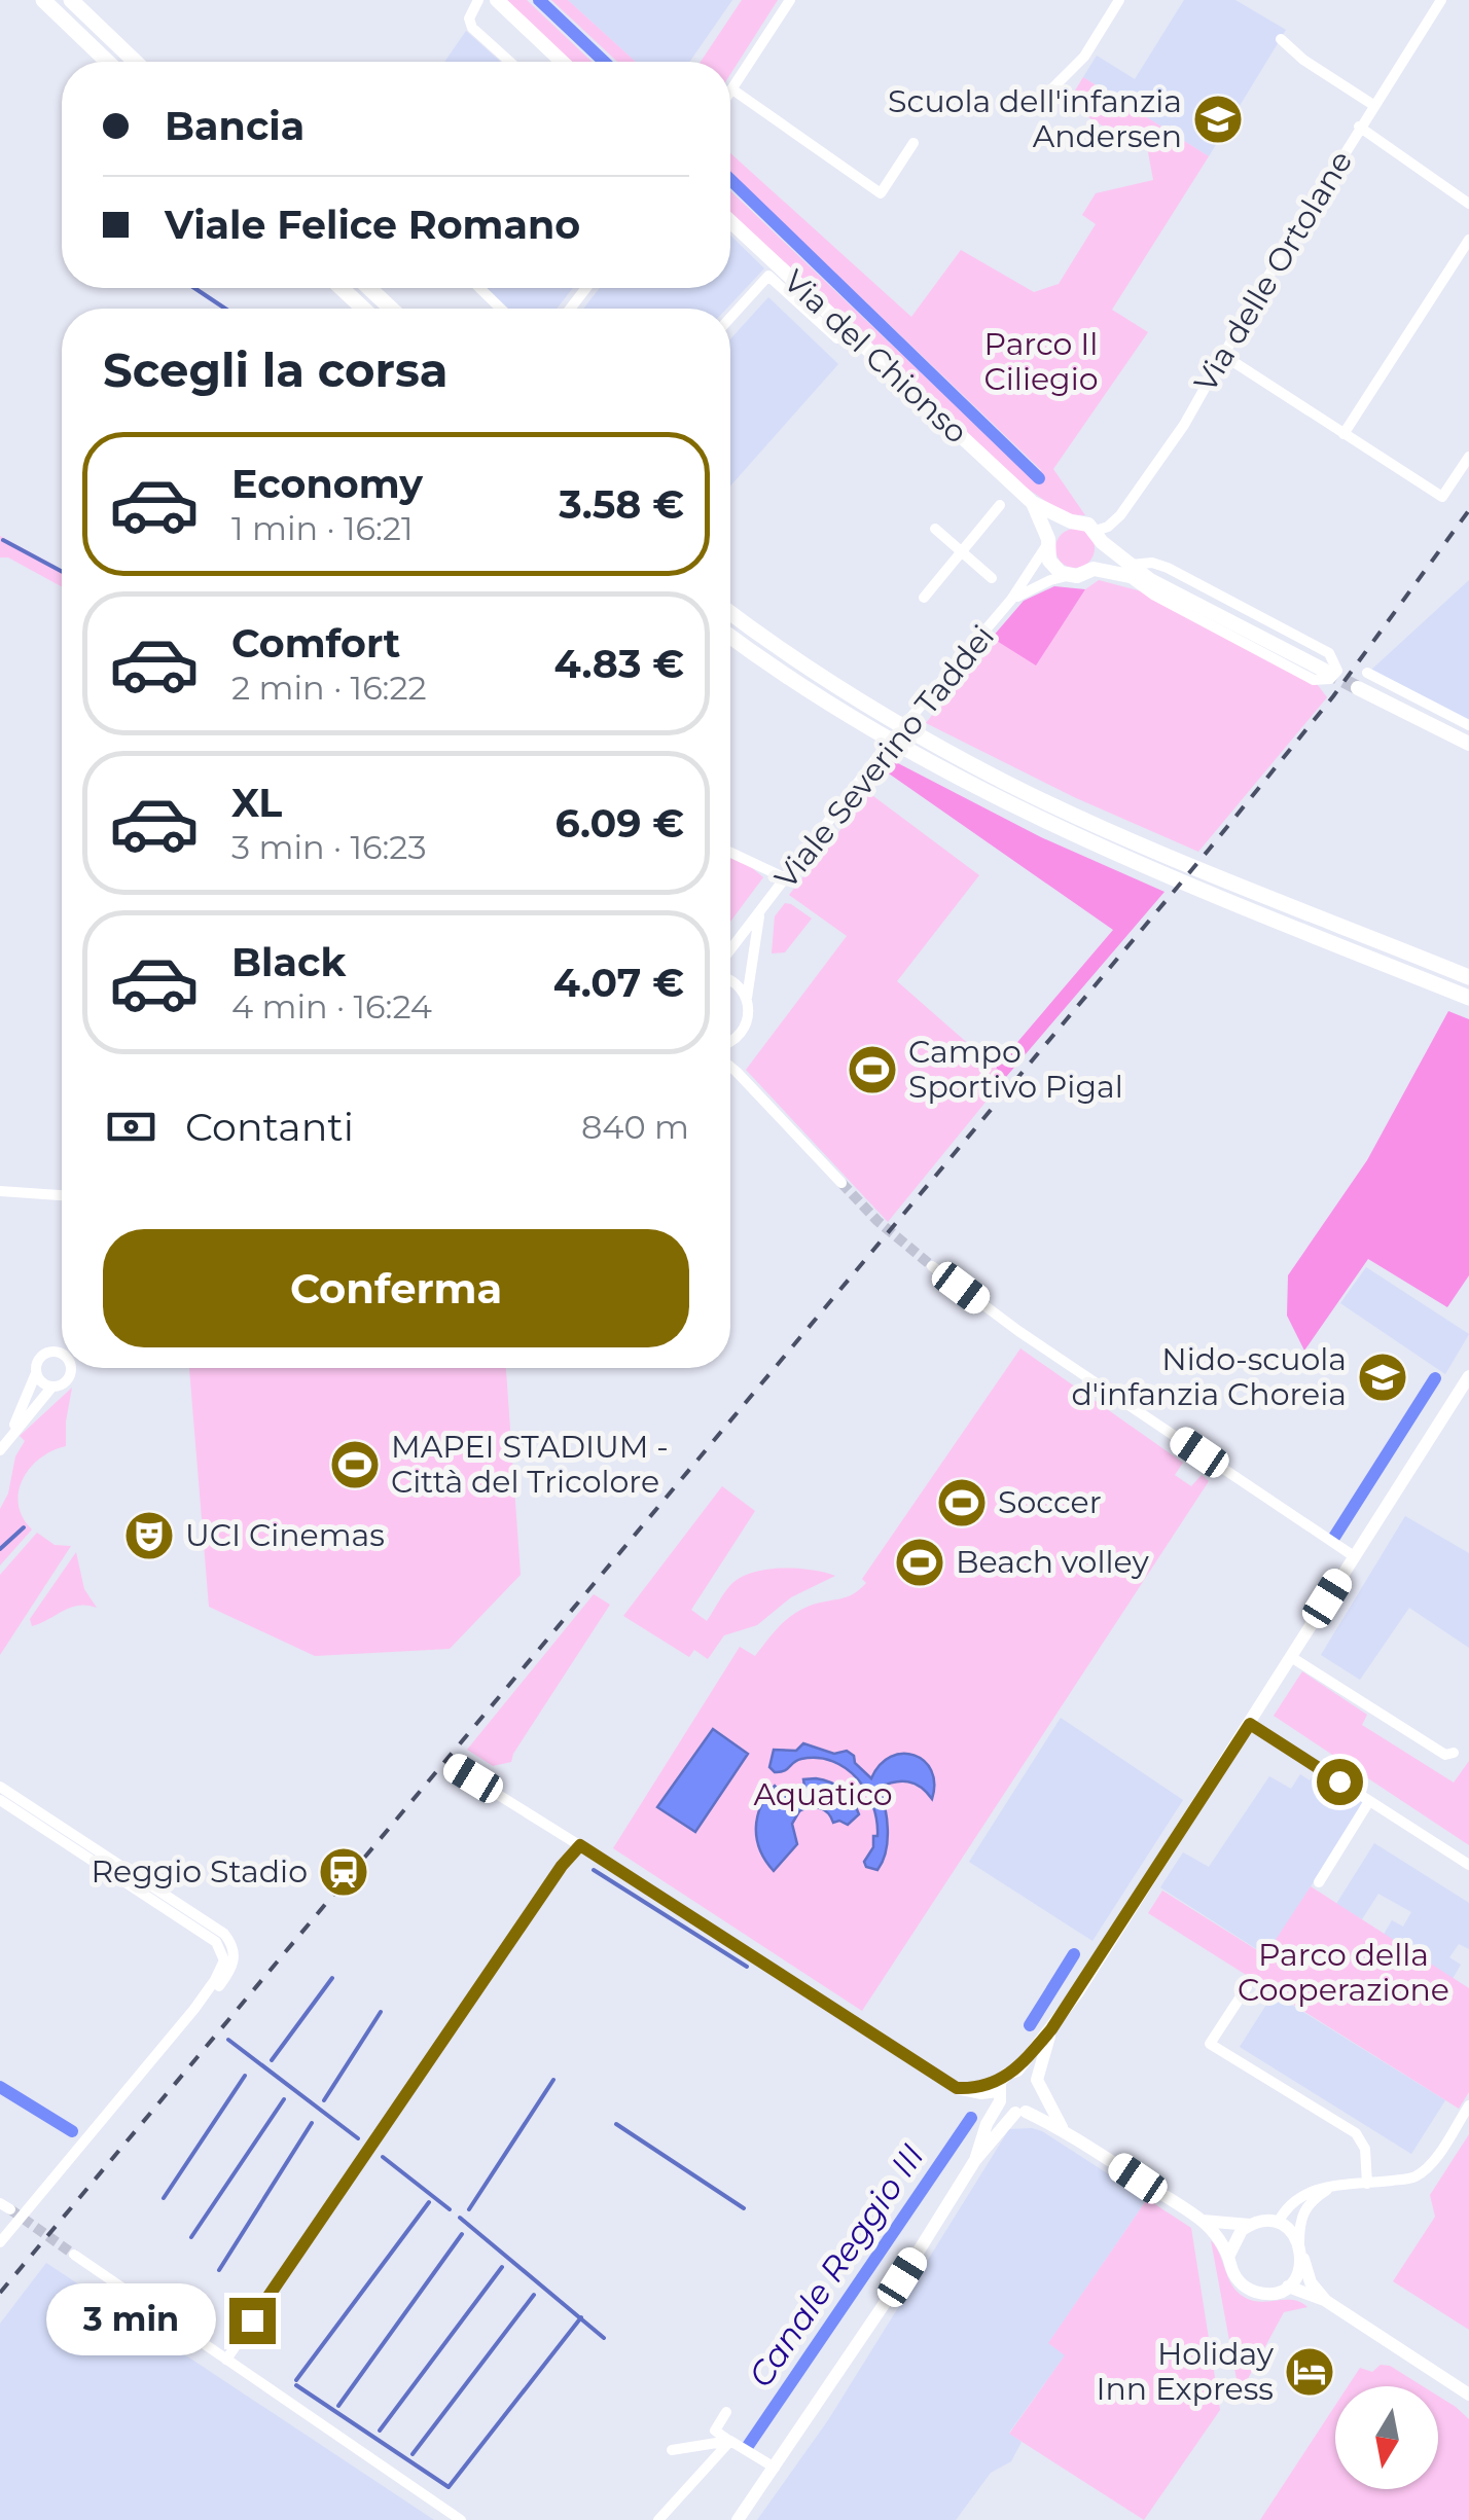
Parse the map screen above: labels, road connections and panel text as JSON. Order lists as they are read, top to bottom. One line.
{"streets":{"main road":["Via del Chionso"],"street":["Via delle Ortolane","Viale Severino Taddei"]},"crossings":[["Via delle Ortolane","Via del Chionso"],["Via delle Ortolane","Viale Severino Taddei"],["Via del Chionso","Viale Severino Taddei"]],"water":["Canale Reggio III"],"parks":["Parco Il Ciliegio","Aquatico","Parco della Cooperazione"],"places":{"school or university":["Scuola dell'infanzia Andersen","Nido-scuola d'infanzia Choreia"],"sports":["Campo Sportivo Pigal","MAPEI STADIUM - Città del Tricolore","Soccer","Beach volley"],"theatre":["UCI Cinemas"],"station":["Reggio Stadio"],"hotel":["Holiday Inn Express"]},"north":"bottom","page":{"banner":["Bancia","Viale Felice Romano"],"heading":"Scegli la corsa","list":[{"name":"Economy","note":"1 min · 16:21","value":"3.58 €"},{"name":"Comfort","note":"2 min · 16:22","value":"4.83 €"},{"name":"XL","note":"3 min · 16:23","value":"6.09 €"},{"name":"Black","note":"4 min · 16:24","value":"4.07 €"}],"pay":["Contanti","840 m"],"buttons":"Conferma","bubble":"3 min"}}
